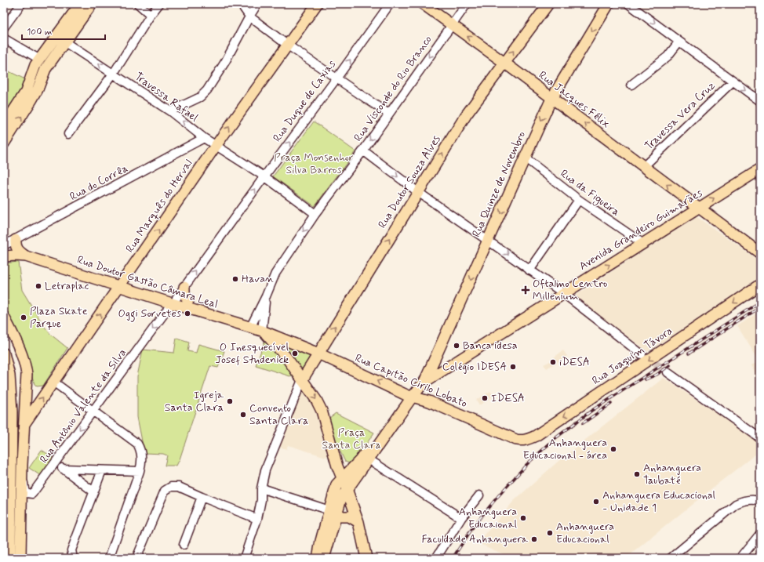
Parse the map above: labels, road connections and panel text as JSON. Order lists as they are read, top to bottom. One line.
{"streets":{"main road":["Rua Jacques Félix","Rua Doutor Souza Alves","Rua Quinze de Novembro","Rua Marquês do Herval","Avenida Grandeiro Guimarães","Rua Doutor Gastão Câmara Leal","Rua Joaquim Távora","Rua Capitão Cirilo Lobato"],"street":["Rua Visconde do Rio Branco","Travessa Rafael","Rua Duque de Caxias","Travessa Vera Cruz","Rua do Corrêa","Rua da Figueira","Rua Antônio Valente da Silva"]},"crossings":[["Rua Visconde do Rio Branco","Rua Jacques Félix"],["Rua Visconde do Rio Branco","Rua Doutor Gastão Câmara Leal"],["Rua Visconde do Rio Branco","Rua Capitão Cirilo Lobato"],["Travessa Rafael","Rua Duque de Caxias"],["Travessa Rafael","Rua do Corrêa"],["Travessa Rafael","Rua Marquês do Herval"],["Rua Jacques Félix","Travessa Vera Cruz"],["Rua Jacques Félix","Rua Doutor Souza Alves"],["Rua Jacques Félix","Rua Quinze de Novembro"],["Rua Jacques Félix","Avenida Grandeiro Guimarães"],["Rua Duque de Caxias","Rua Doutor Gastão Câmara Leal"],["Rua Duque de Caxias","Rua Antônio Valente da Silva"],["Rua Doutor Souza Alves","Rua Capitão Cirilo Lobato"],["Rua Quinze de Novembro","Rua da Figueira"],["Rua Quinze de Novembro","Avenida Grandeiro Guimarães"],["Rua Quinze de Novembro","Rua Capitão Cirilo Lobato"],["Rua da Figueira","Avenida Grandeiro Guimarães"],["Rua Marquês do Herval","Rua Doutor Gastão Câmara Leal"],["Rua Doutor Gastão Câmara Leal","Rua Antônio Valente da Silva"],["Rua Joaquim Távora","Rua Capitão Cirilo Lobato"]],"one_way":["Rua Visconde do Rio Branco","Travessa Rafael","Rua Jacques Félix","Rua Duque de Caxias","Rua Doutor Souza Alves","Rua Quinze de Novembro","Rua Marquês do Herval","Avenida Grandeiro Guimarães","Rua Joaquim Távora","Rua Capitão Cirilo Lobato","Rua Antônio Valente da Silva"],"parks":["Praça Monsenhor Silva Barros","Praça Santa Clara"],"places":{"other":["Havan","Letraplac","Oggi Sorvetes","Plaza Skate Parque","Banca idesa","O Inesquecível Josef Studenick","iDESA","Colégio IDESA","IDESA","Igreja Santa Clara","Convento Santa Clara","Anhanguera Educacional - área","Anhanguera Taubaté","Anhanguera Educacional - Unidade 1","Anhanguera Educaional","Anhanguera Educacional","Faculdade Anhanguera"],"health":["Oftalmo Centro Millenium"]},"scale_bar":"100 m"}
